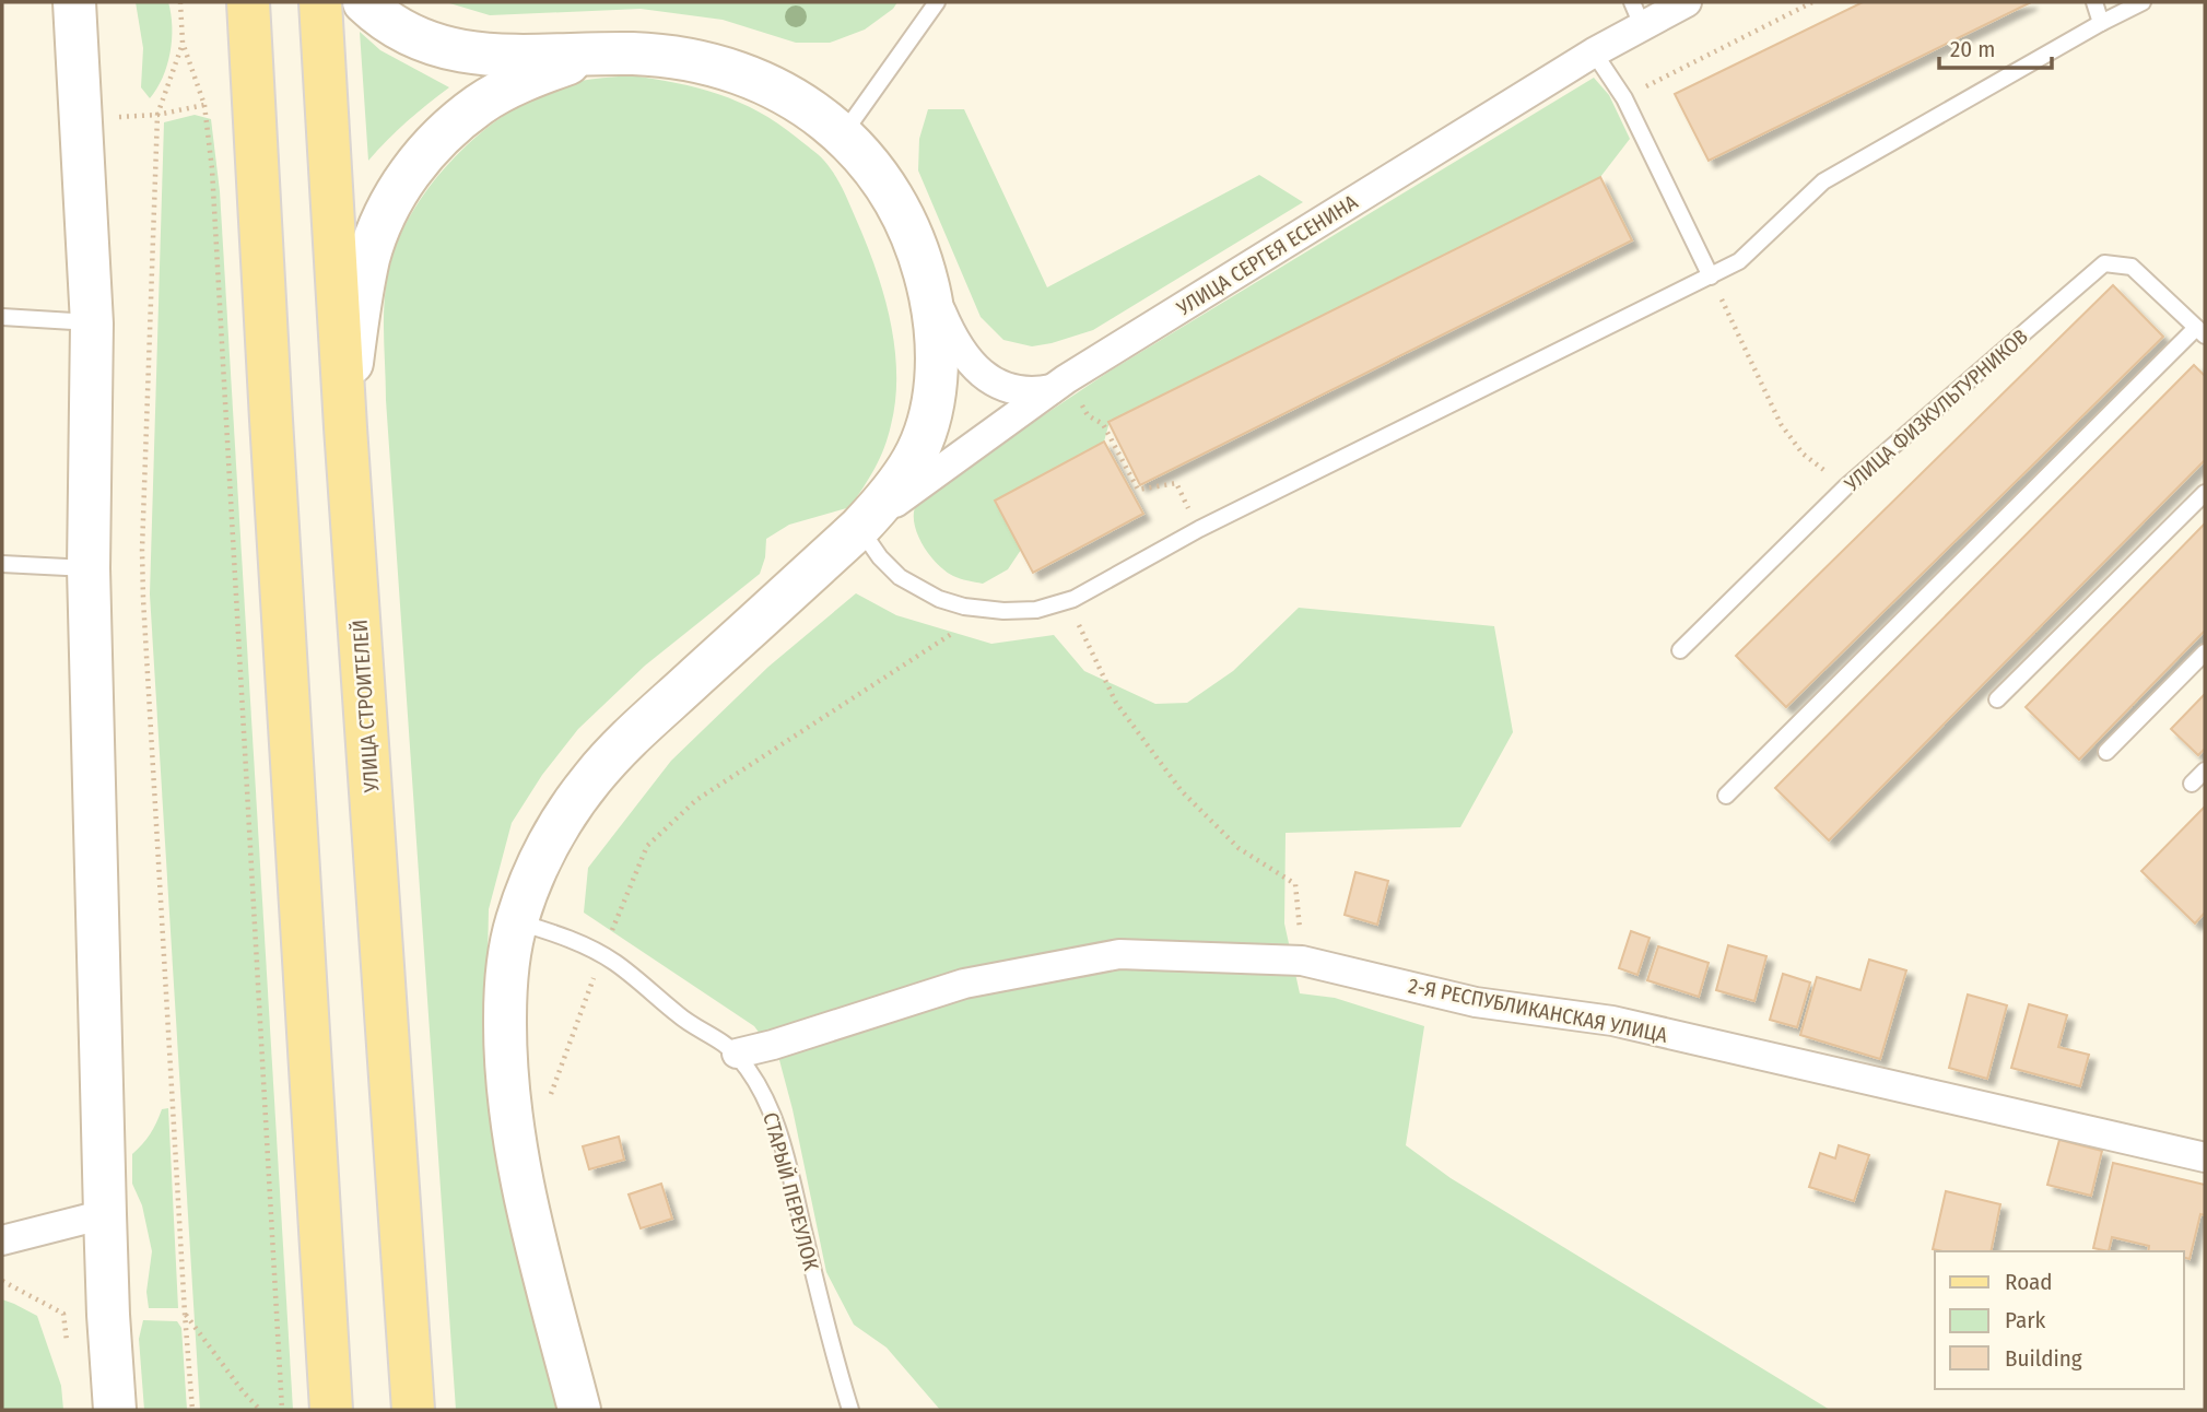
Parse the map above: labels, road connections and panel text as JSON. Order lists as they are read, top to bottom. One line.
{"streets":{"main road":["УЛИЦА СТРОИТЕЛЕЙ"],"street":["УЛИЦА СЕРГЕЯ ЕСЕНИНА","2-Я РЕСПУБЛИКАНСКАЯ УЛИЦА"],"lane":["УЛИЦА ФИЗКУЛЬТУРНИКОВ","СТАРЫЙ ПЕРЕУЛОК"]},"crossings":[["2-Я РЕСПУБЛИКАНСКАЯ УЛИЦА","СТАРЫЙ ПЕРЕУЛОК"]],"legend":["Road","Park","Building"],"scale_bar":"20 m"}
